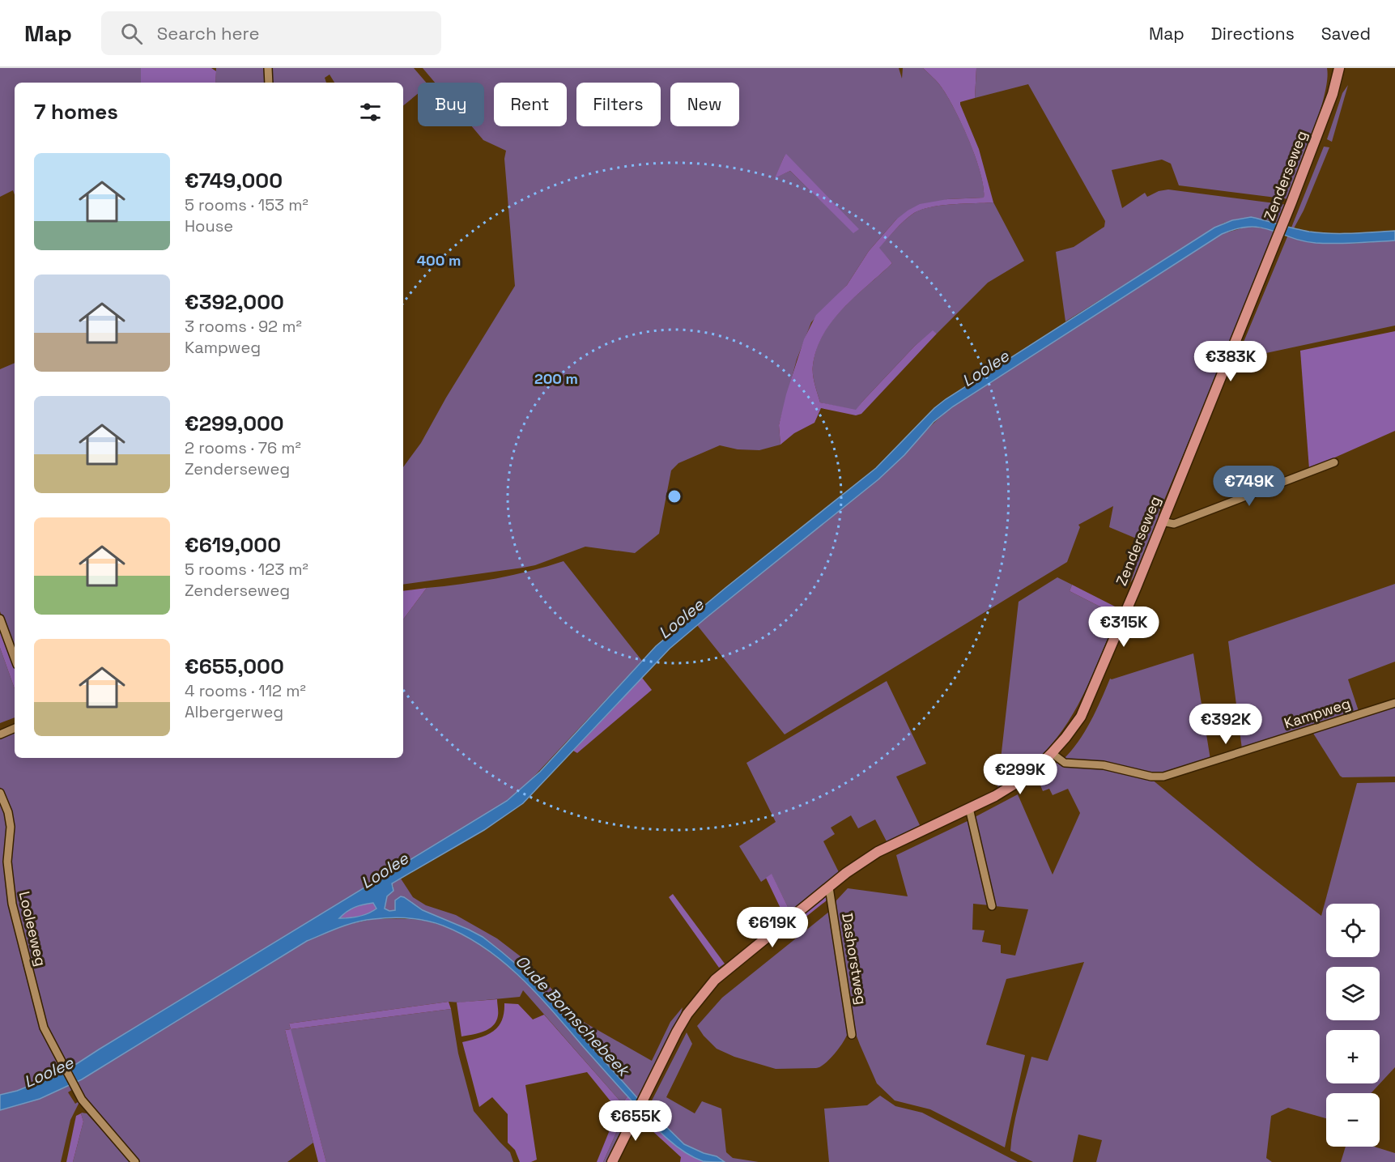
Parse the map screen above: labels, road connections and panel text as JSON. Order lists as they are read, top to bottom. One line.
{"streets":{"main road":["Zenderseweg"],"street":["Kampweg","Looleeweg","Dashorstweg"]},"crossings":[["Zenderseweg","Kampweg"],["Zenderseweg","Dashorstweg"]],"water":["Loolee","Oude Bornschebeek"],"page":{"header":"Map","search":"Search here","nav":["Map","Directions","Saved"],"chip":["Buy","Rent","Filters","New"],"heading":"7 homes","list":[{"name":"€749,000","note":"5 rooms · 153 m² · House"},{"name":"€392,000","note":"3 rooms · 92 m² · Kampweg"},{"name":"€299,000","note":"2 rooms · 76 m² · Zenderseweg"},{"name":"€619,000","note":"5 rooms · 123 m² · Zenderseweg"},{"name":"€655,000","note":"4 rooms · 112 m² · Albergerweg"}],"price":["€383K","€749K","€315K","€392K","€299K","€619K","€655K"],"map_buttons":["+","−"]},"rings":["400 m","200 m"]}
